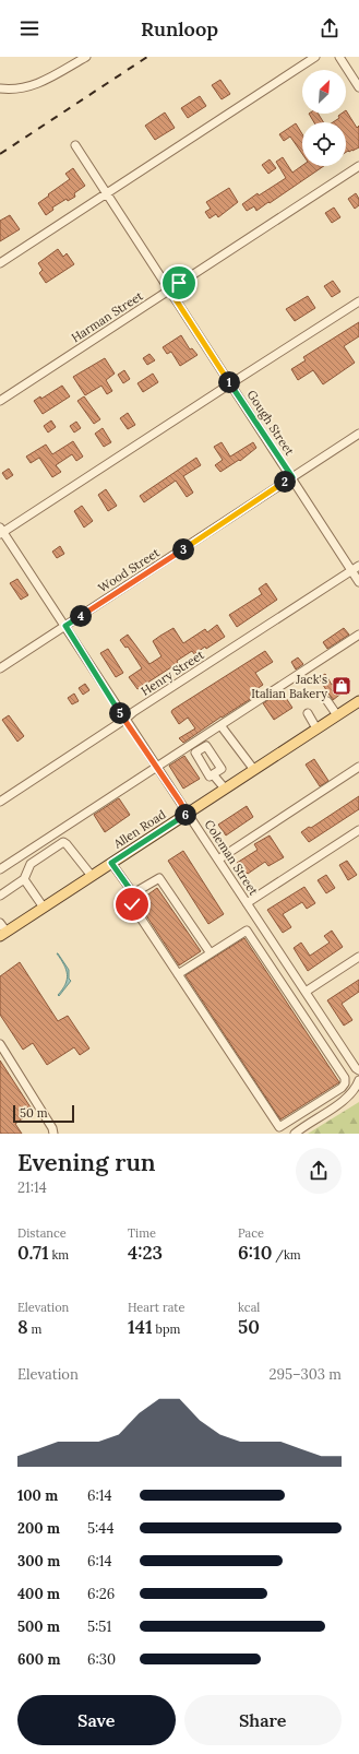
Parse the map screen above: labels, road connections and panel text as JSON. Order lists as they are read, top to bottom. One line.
{"streets":{"main road":["Allen Road"],"street":["Harman Street","Gough Street","Wood Street","Henry Street","Coleman Street"]},"crossings":[["Harman Street","Gough Street"],["Gough Street","Wood Street"],["Gough Street","Henry Street"],["Wood Street","Coleman Street"],["Henry Street","Coleman Street"],["Allen Road","Coleman Street"]],"places":{"shop":["Jack's Italian Bakery"]},"scale_bar":"50 m","north":"top right","page":{"header":"Runloop","pins":["1","2","3","4","5","6"],"scale":"50 m","heading":["Evening run","21:14"],"stats":[["Distance","0.71 km"],["Time","4:23"],["Pace","6:10 /km"],["Elevation","8 m"],["Heart rate","141 bpm"],["kcal","50"]],"chart":["Elevation","295–303 m"],"list":[{"name":"100 m","note":"6:14"},{"name":"200 m","note":"5:44"},{"name":"300 m","note":"6:14"},{"name":"400 m","note":"6:26"},{"name":"500 m","note":"5:51"},{"name":"600 m","note":"6:30"}],"buttons":["Save","Share"]}}
